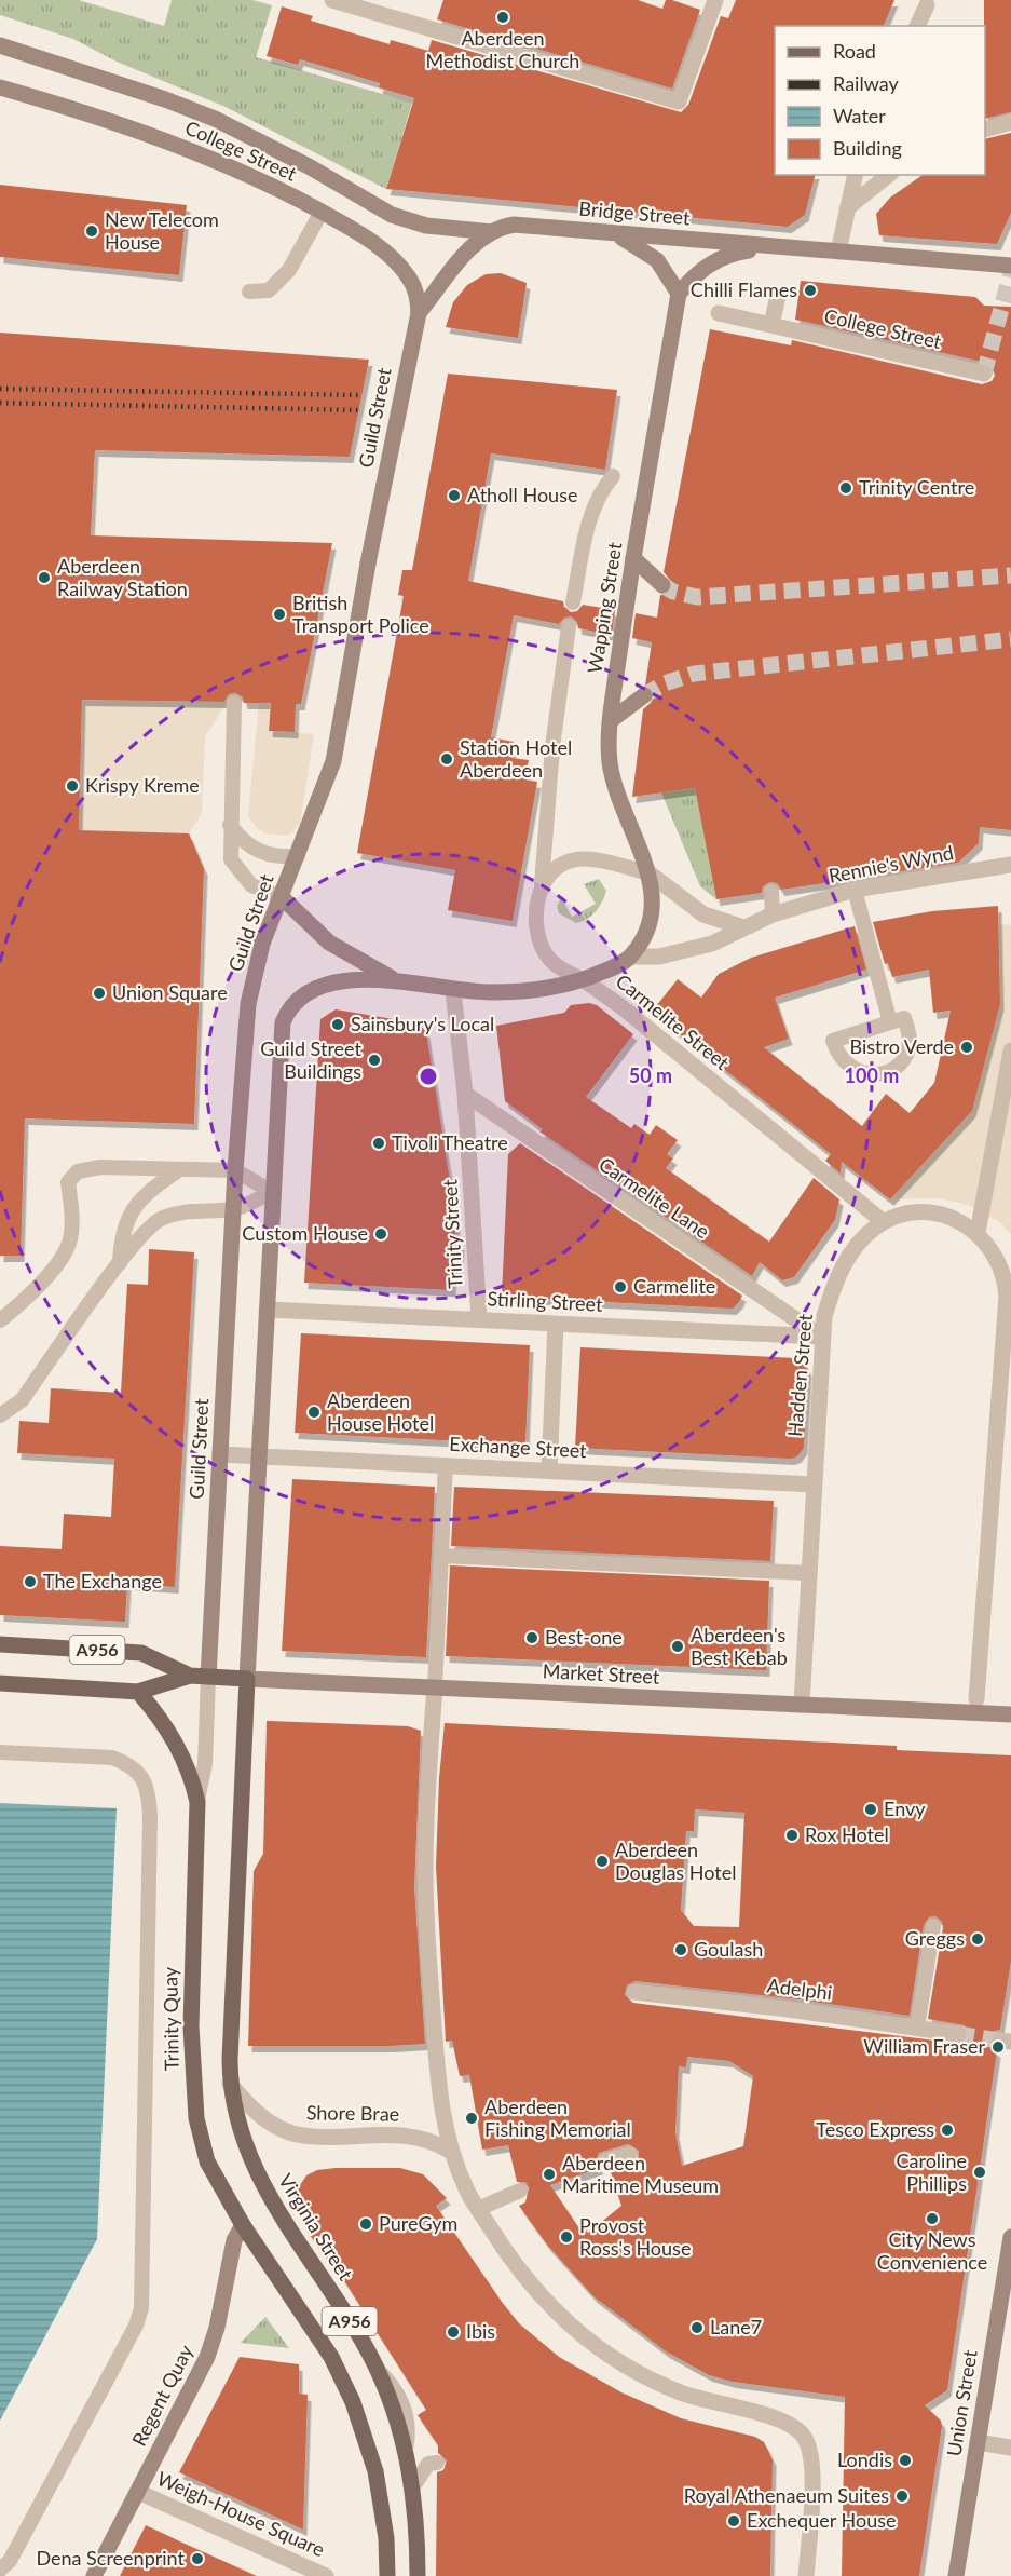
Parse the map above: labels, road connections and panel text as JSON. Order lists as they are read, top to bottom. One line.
{"streets":{"main road":["A956","Market Street","Trinity Quay","Virginia Street"],"street":["College Street","Bridge Street","Guild Street","Wapping Street","Rennie's Wynd","Carmelite Street","Carmelite Lane","Trinity Street","Stirling Street","Hadden Street","Exchange Street","Adelphi","Shore Brae","Regent Quay","Union Street","Weigh-House Square"]},"crossings":[["College Street","Bridge Street"],["College Street","Guild Street"],["Bridge Street","Guild Street"],["Bridge Street","Wapping Street"],["Guild Street","Exchange Street"],["Guild Street","Market Street"],["Guild Street","Trinity Quay"],["Wapping Street","Rennie's Wynd"],["Wapping Street","Carmelite Street"],["Rennie's Wynd","Carmelite Street"],["Carmelite Street","Hadden Street"],["Carmelite Lane","Trinity Street"],["Carmelite Lane","Stirling Street"],["Carmelite Lane","Hadden Street"],["Trinity Street","Stirling Street"],["Stirling Street","Hadden Street"],["Hadden Street","Exchange Street"],["Hadden Street","Market Street"],["A956","Market Street"],["A956","Trinity Quay"],["A956","Shore Brae"],["A956","Virginia Street"],["A956","Regent Quay"],["Market Street","Trinity Quay"],["Trinity Quay","Regent Quay"],["Shore Brae","Virginia Street"],["Regent Quay","Weigh-House Square"]],"places":["Aberdeen Methodist Church","New Telecom House","Chilli Flames","Trinity Centre","Atholl House","Aberdeen Railway Station","British Transport Police","Station Hotel Aberdeen","Krispy Kreme","Union Square","Sainsbury's Local","Bistro Verde","Guild Street Buildings","Tivoli Theatre","Custom House","Carmelite","Aberdeen House Hotel","The Exchange","Best-one","Aberdeen's Best Kebab","Envy","Rox Hotel","Aberdeen Douglas Hotel","Greggs","Goulash","William Fraser","Aberdeen Fishing Memorial","Tesco Express","Caroline Phillips","Aberdeen Maritime Museum","City News Convenience","PureGym","Provost Ross's House","Lane7","Ibis","Londis","Royal Athenaeum Suites","Exchequer House","Dena Screenprint"],"legend":["Road","Railway","Water","Building"],"rings":["50 m","100 m"]}
